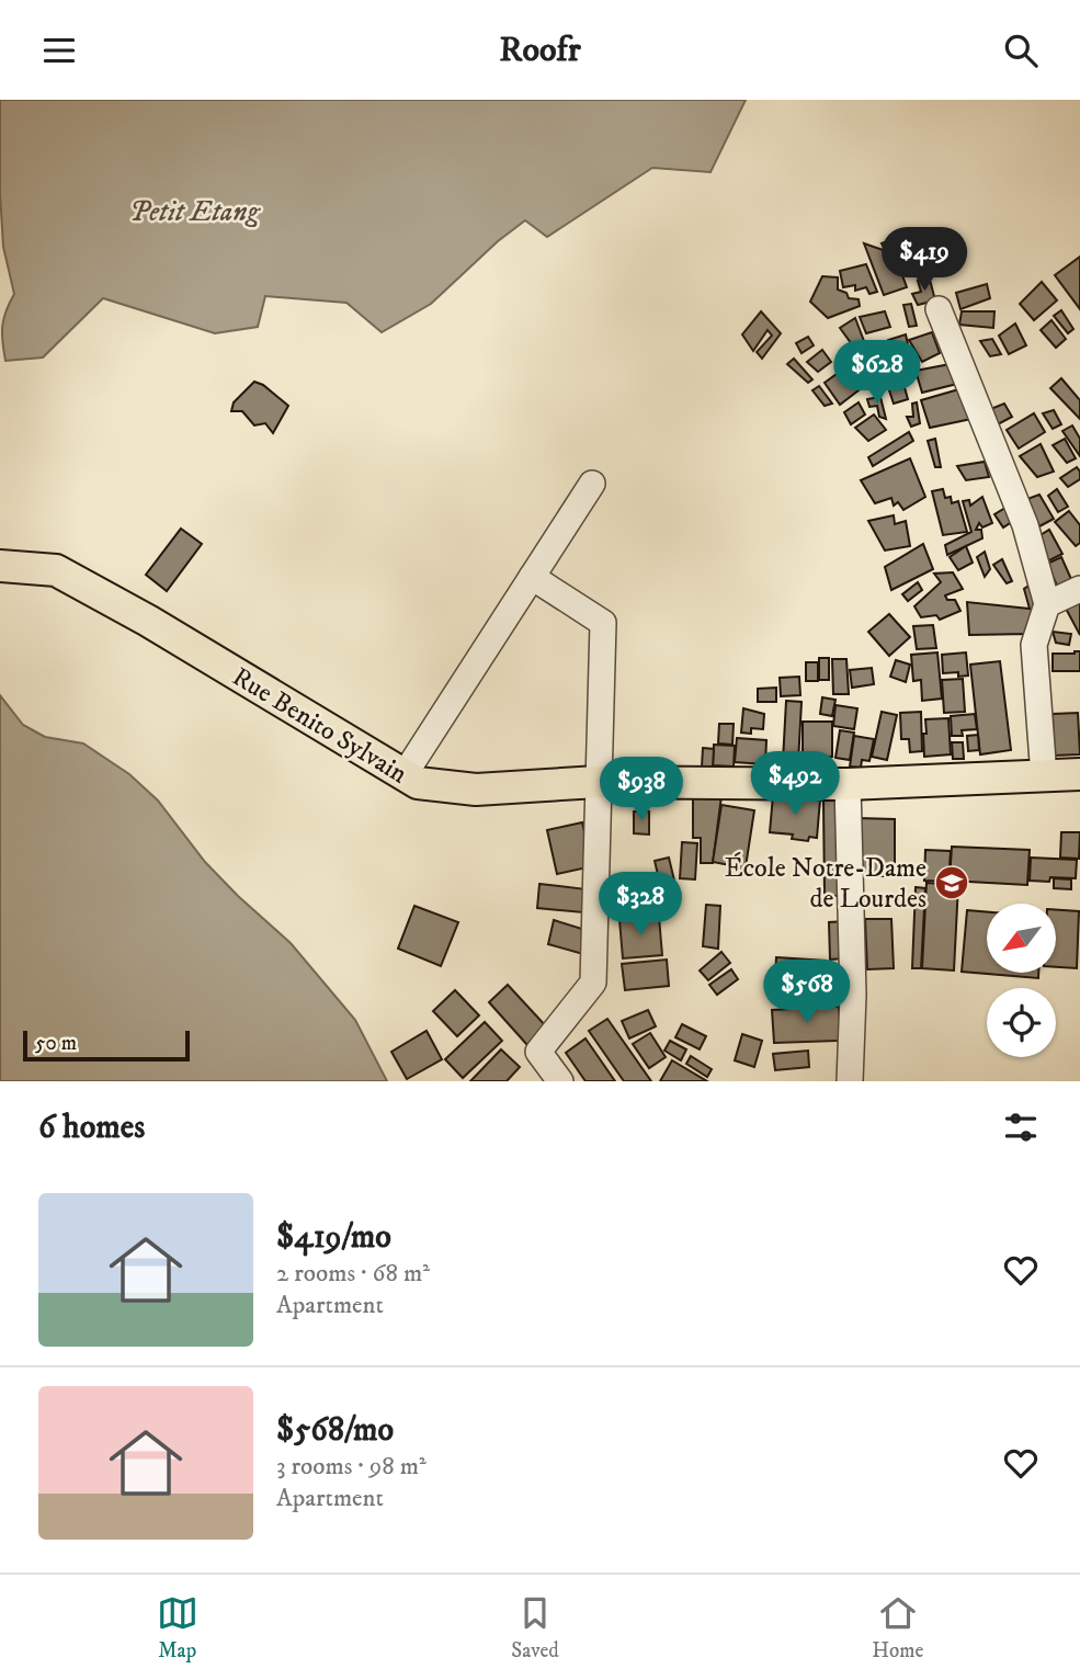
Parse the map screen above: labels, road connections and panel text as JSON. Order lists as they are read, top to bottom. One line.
{"streets":{"main road":["Rue Benito Sylvain"]},"water":["Petit Etang"],"places":{"school or university":["École Notre-Dame de Lourdes"]},"scale_bar":"50 m","north":"bottom left","page":{"header":"Roofr","price":["$419","$628","$492","$938","$328","$568"],"scale":"50 m","heading":"6 homes","list":[{"name":"$419/mo","note":"2 rooms · 68 m² · Apartment"},{"name":"$568/mo","note":"3 rooms · 98 m² · Apartment"}],"tabs":["Map","Saved","Home"]}}
